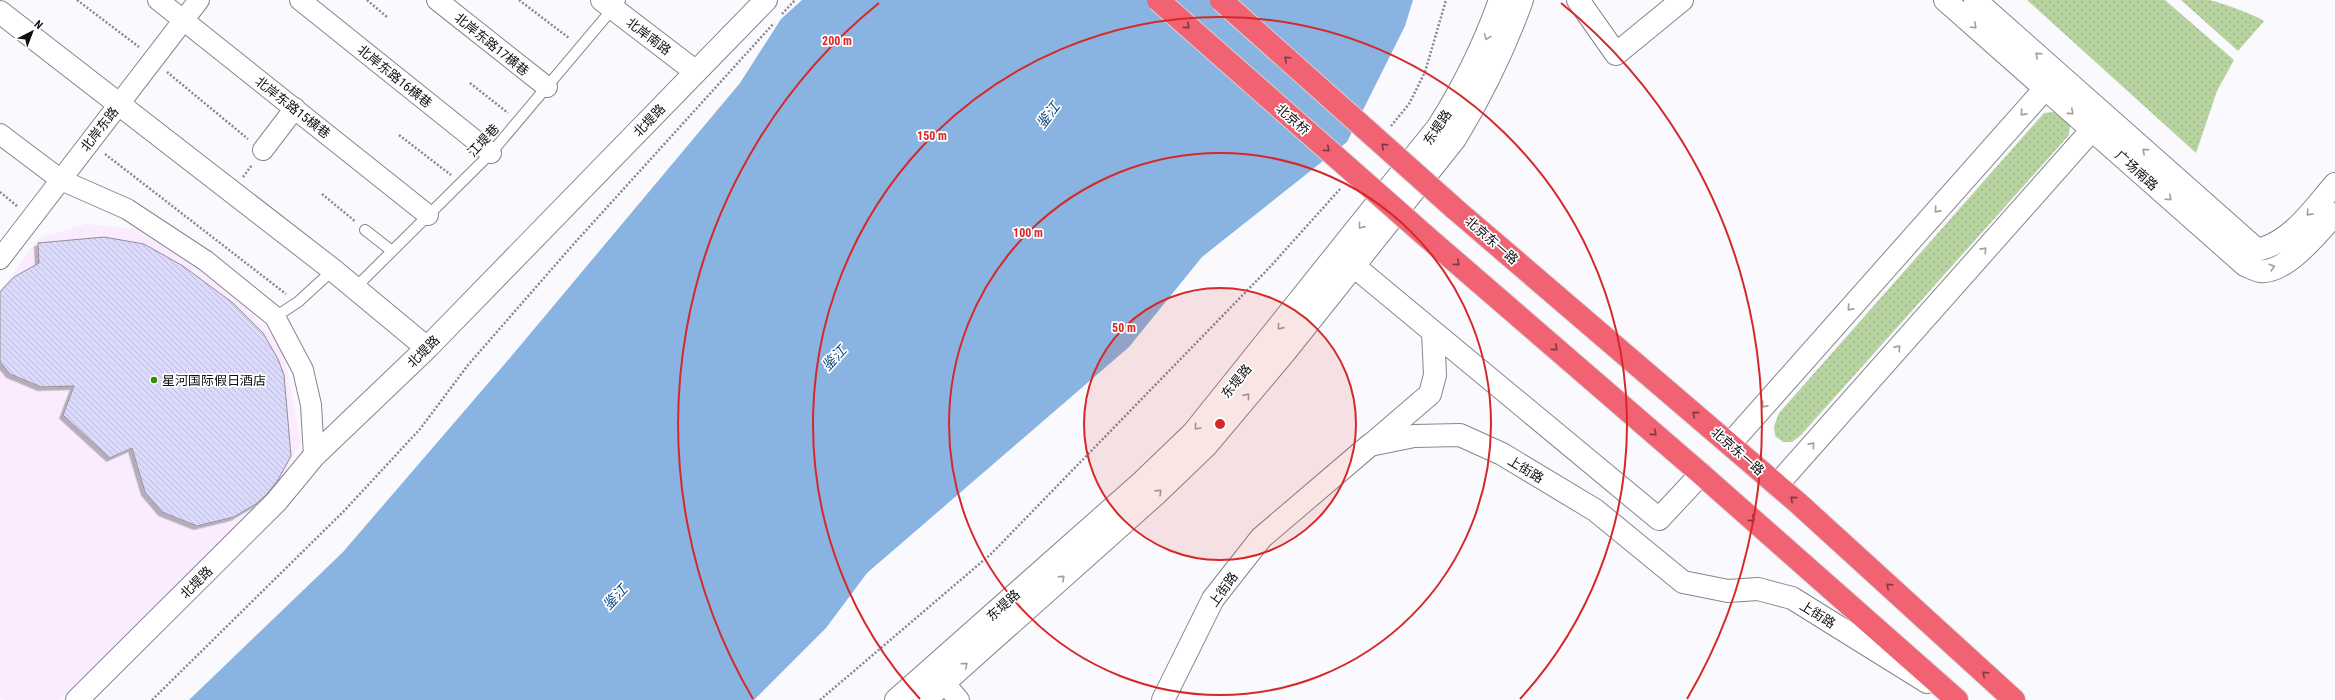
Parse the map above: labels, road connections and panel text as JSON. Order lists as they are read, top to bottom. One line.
{"streets":{"highway":["北京桥","北京东一路"],"main road":["北岸南路","北堤路","东堤路","广场南路","上街路"],"street":["北岸东路17横巷","北岸东路16横巷","北岸东路15横巷","北岸东路"],"lane":["江堤巷"]},"crossings":[["北岸南路","北堤路"],["北岸南路","江堤巷"],["北岸东路17横巷","江堤巷"],["北岸东路16横巷","江堤巷"],["北岸东路15横巷","北岸东路"],["北岸东路15横巷","江堤巷"]],"one_way":["北京桥","北京东一路"],"water":["鉴江"],"places":["星河国际假日酒店"],"north":"top right","rings":["200 m","150 m","100 m","50 m"]}
